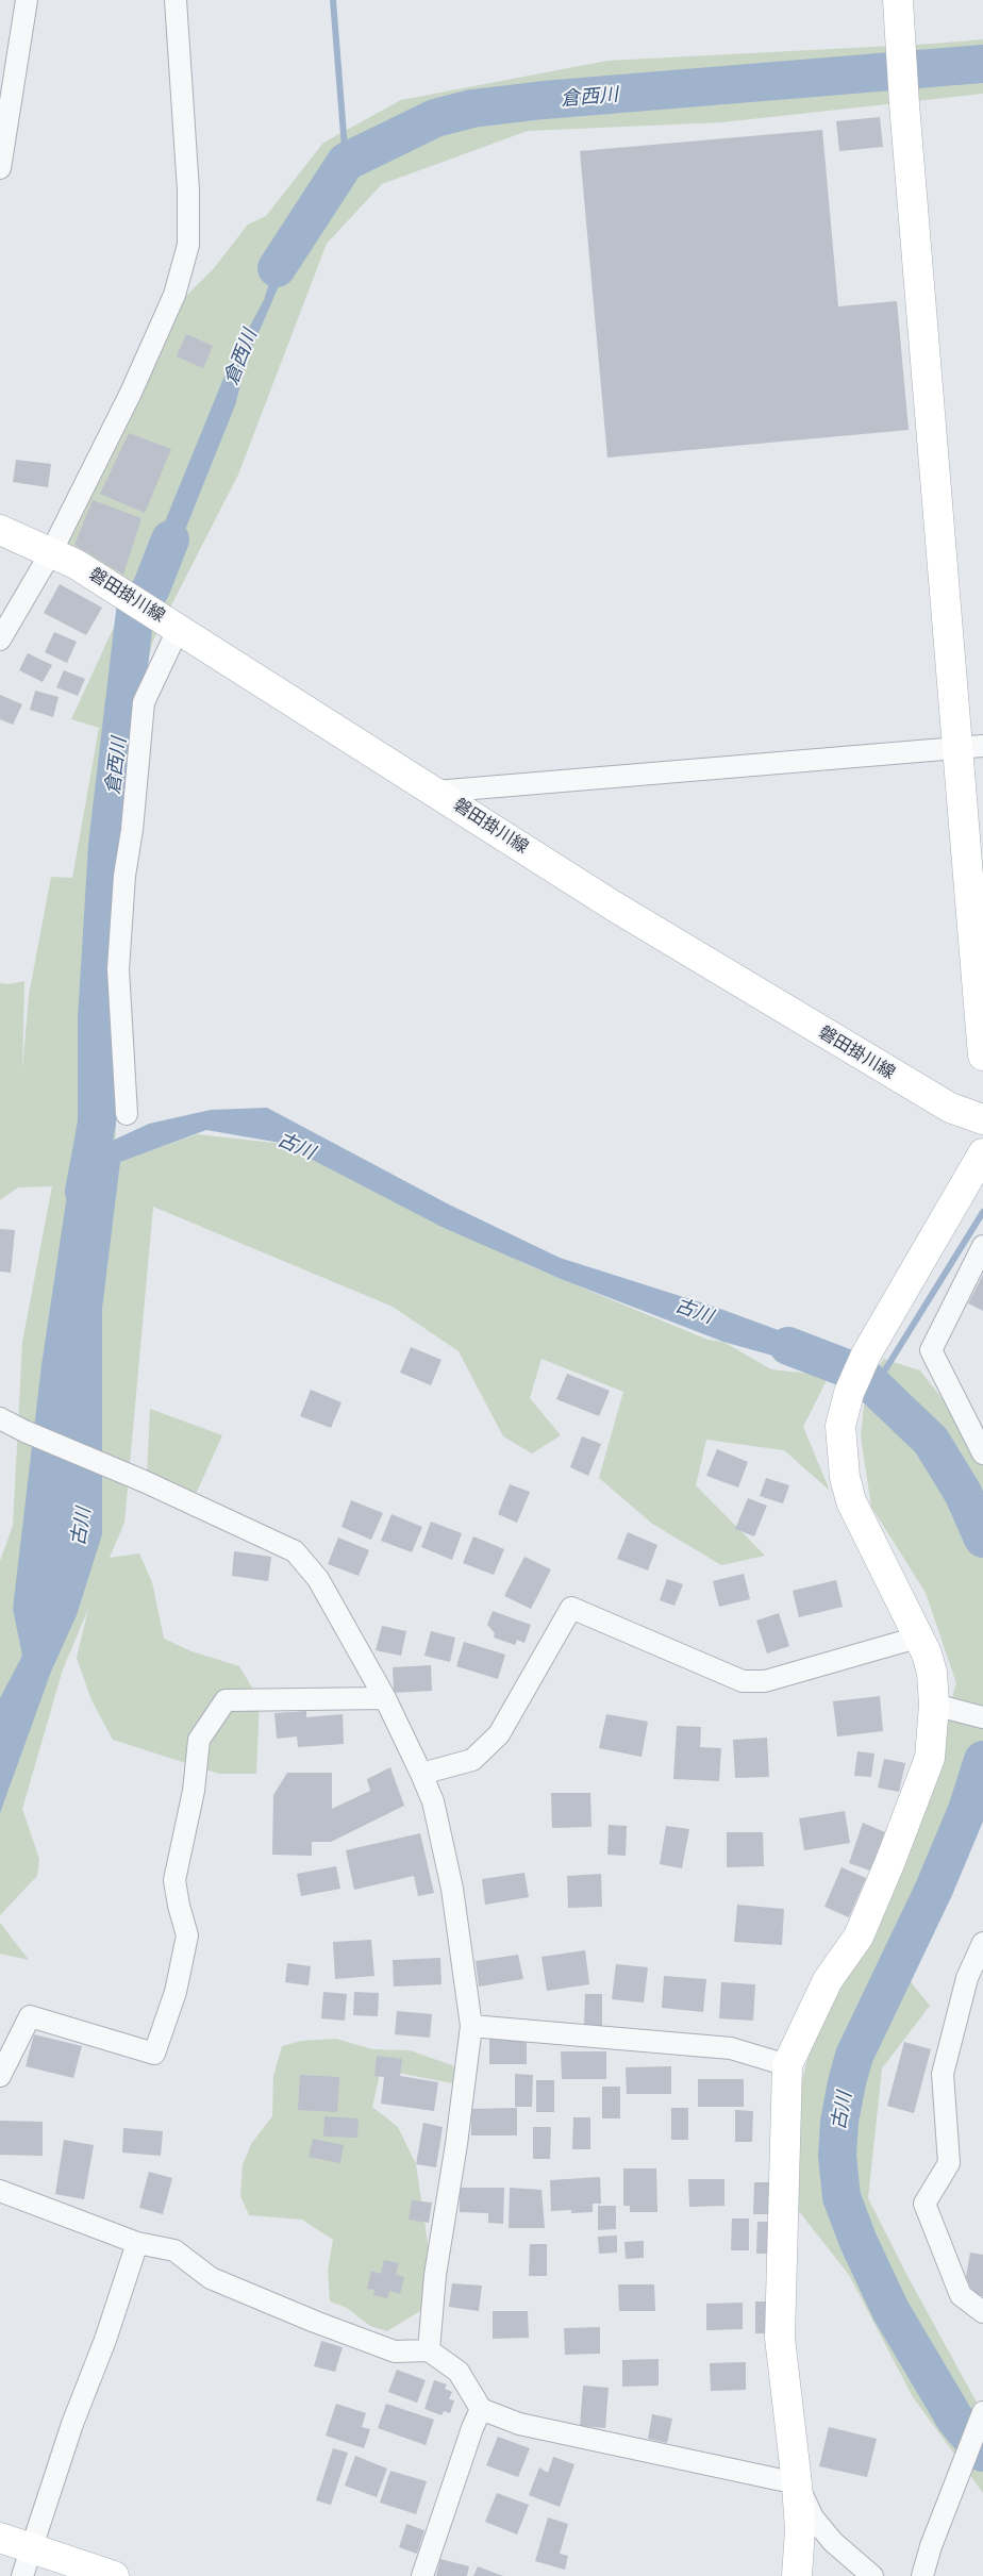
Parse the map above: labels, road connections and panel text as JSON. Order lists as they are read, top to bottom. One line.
{"streets":{"street":["磐田掛川線"]},"water":["倉西川","古川"]}
